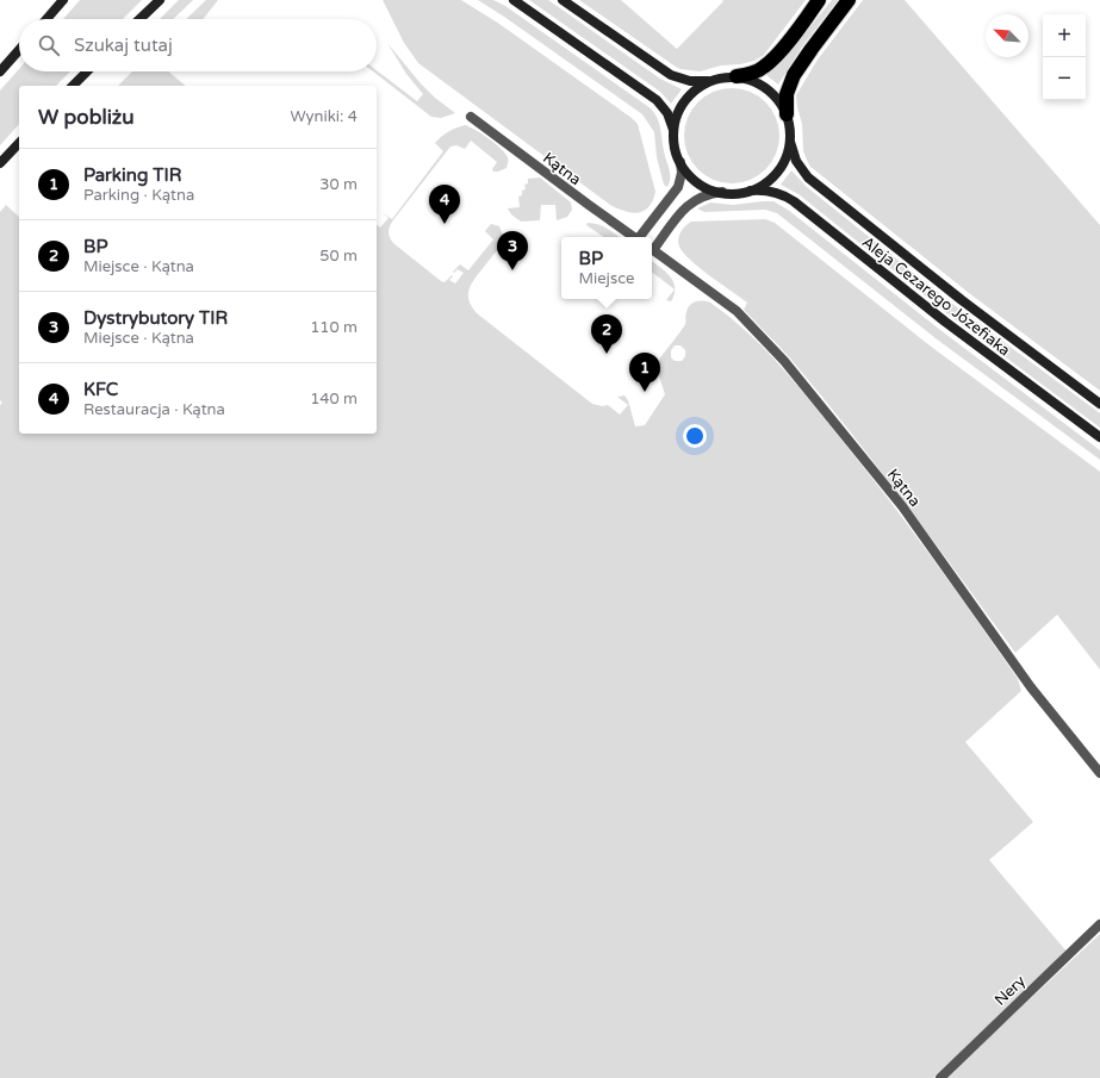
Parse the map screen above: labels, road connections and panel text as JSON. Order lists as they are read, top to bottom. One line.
{"streets":{"main road":["Aleja Cezarego Józefiaka"],"street":["Kątna","Nery"]},"crossings":[["Kątna","Aleja Cezarego Józefiaka"]],"north":"top left","page":{"map_buttons":["+","−"],"search":"Szukaj tutaj","heading":["W pobliżu","Wyniki: 4"],"list":[{"mark":"1","name":"Parking TIR","note":"Parking · Kątna","value":"30 m"},{"mark":"2","name":"BP","note":"Miejsce · Kątna","value":"50 m"},{"mark":"3","name":"Dystrybutory TIR","note":"Miejsce · Kątna","value":"110 m"},{"mark":"4","name":"KFC","note":"Restauracja · Kątna","value":"140 m"}],"pins":["4","3","2","1"],"popup":["BP","Miejsce"]}}
